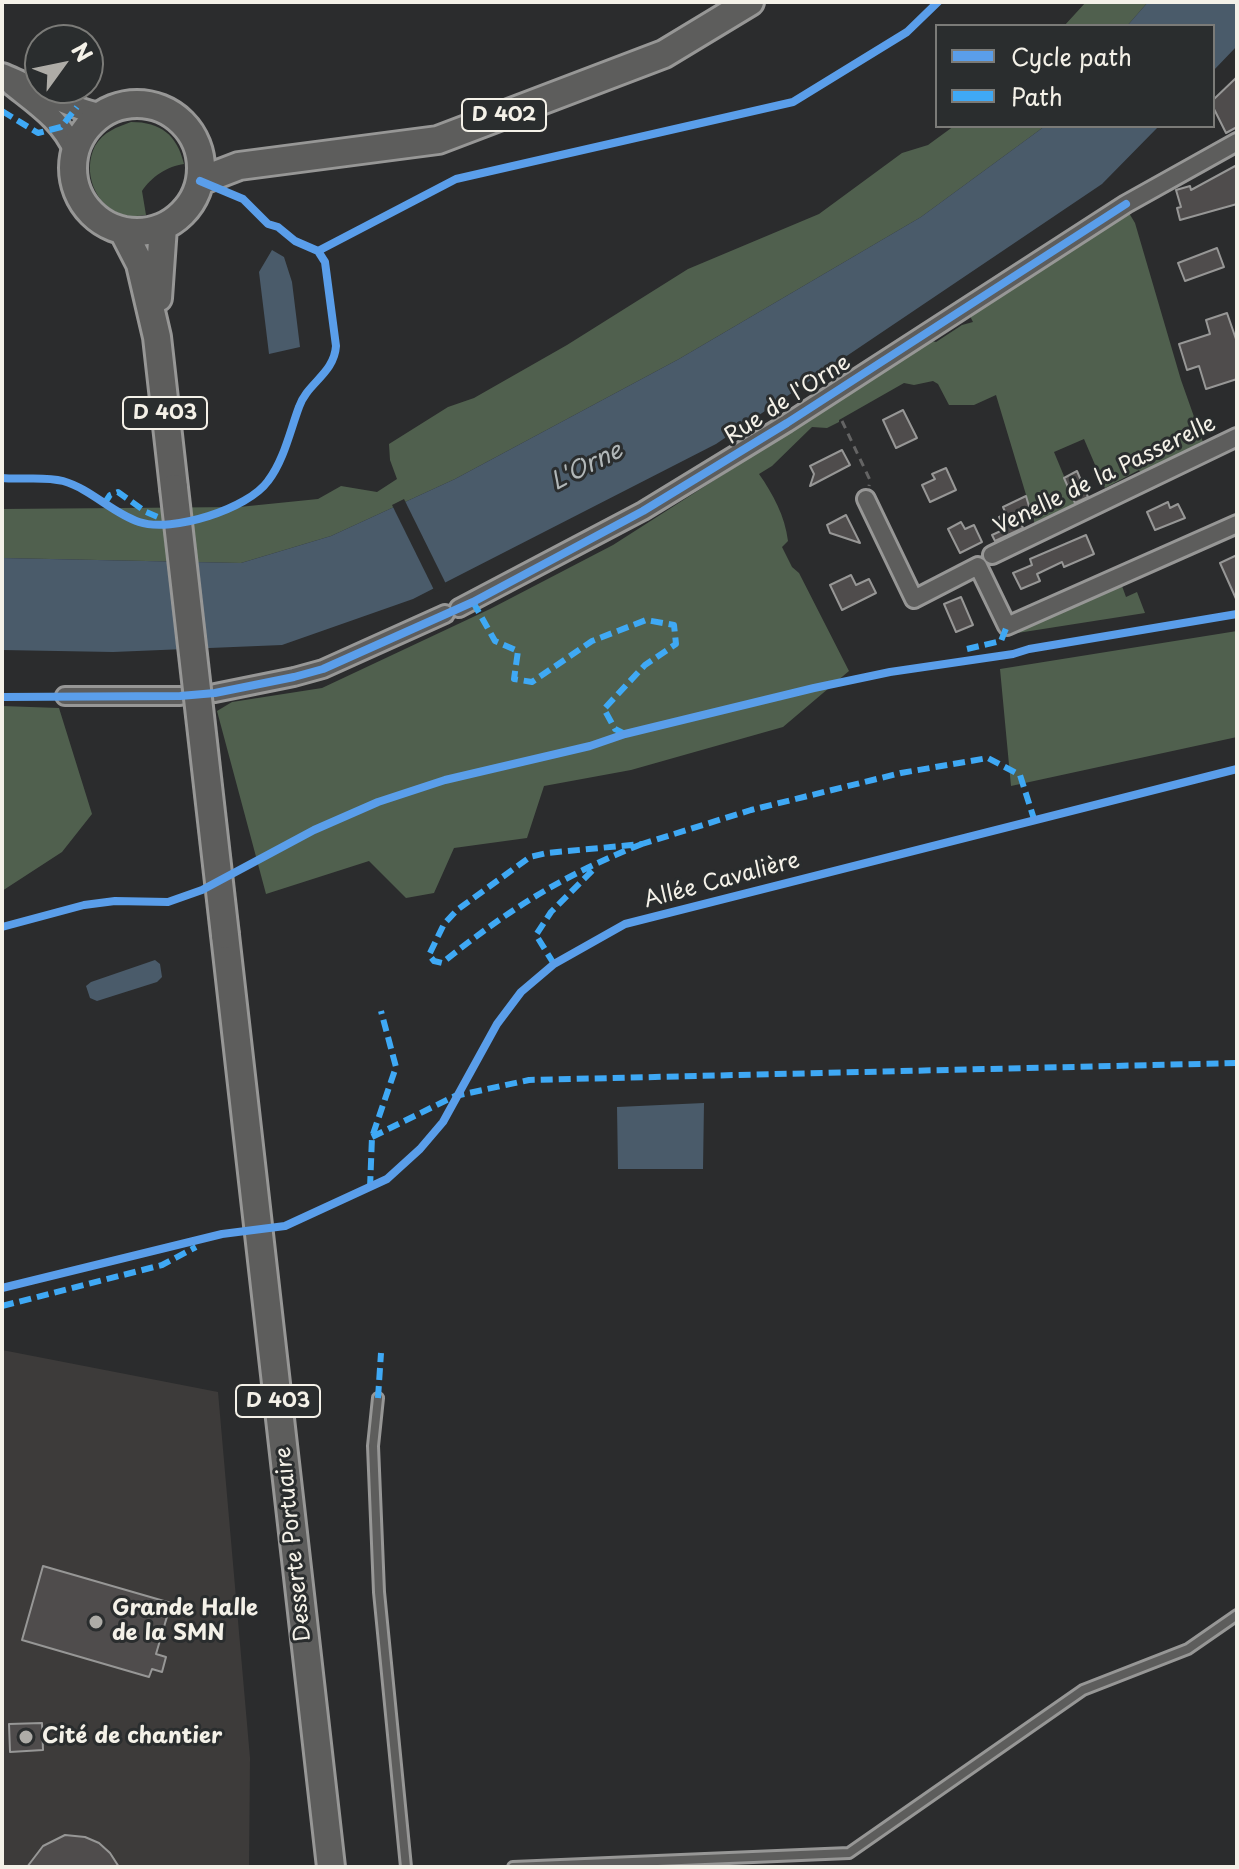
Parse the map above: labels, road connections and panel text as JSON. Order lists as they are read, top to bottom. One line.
{"streets":{"main road":["D 402","D 403","Desserte Portuaire"],"street":["Rue de l'Orne","Venelle de la Passerelle"],"cycle path":["Allée Cavalière"]},"crossings":[["D 402","D 403"],["D 403","Desserte Portuaire"]],"water":["L'Orne"],"places":["Grande Halle de la SMN","Cité de chantier"],"legend":["Cycle path","Path"],"north":"top right"}
